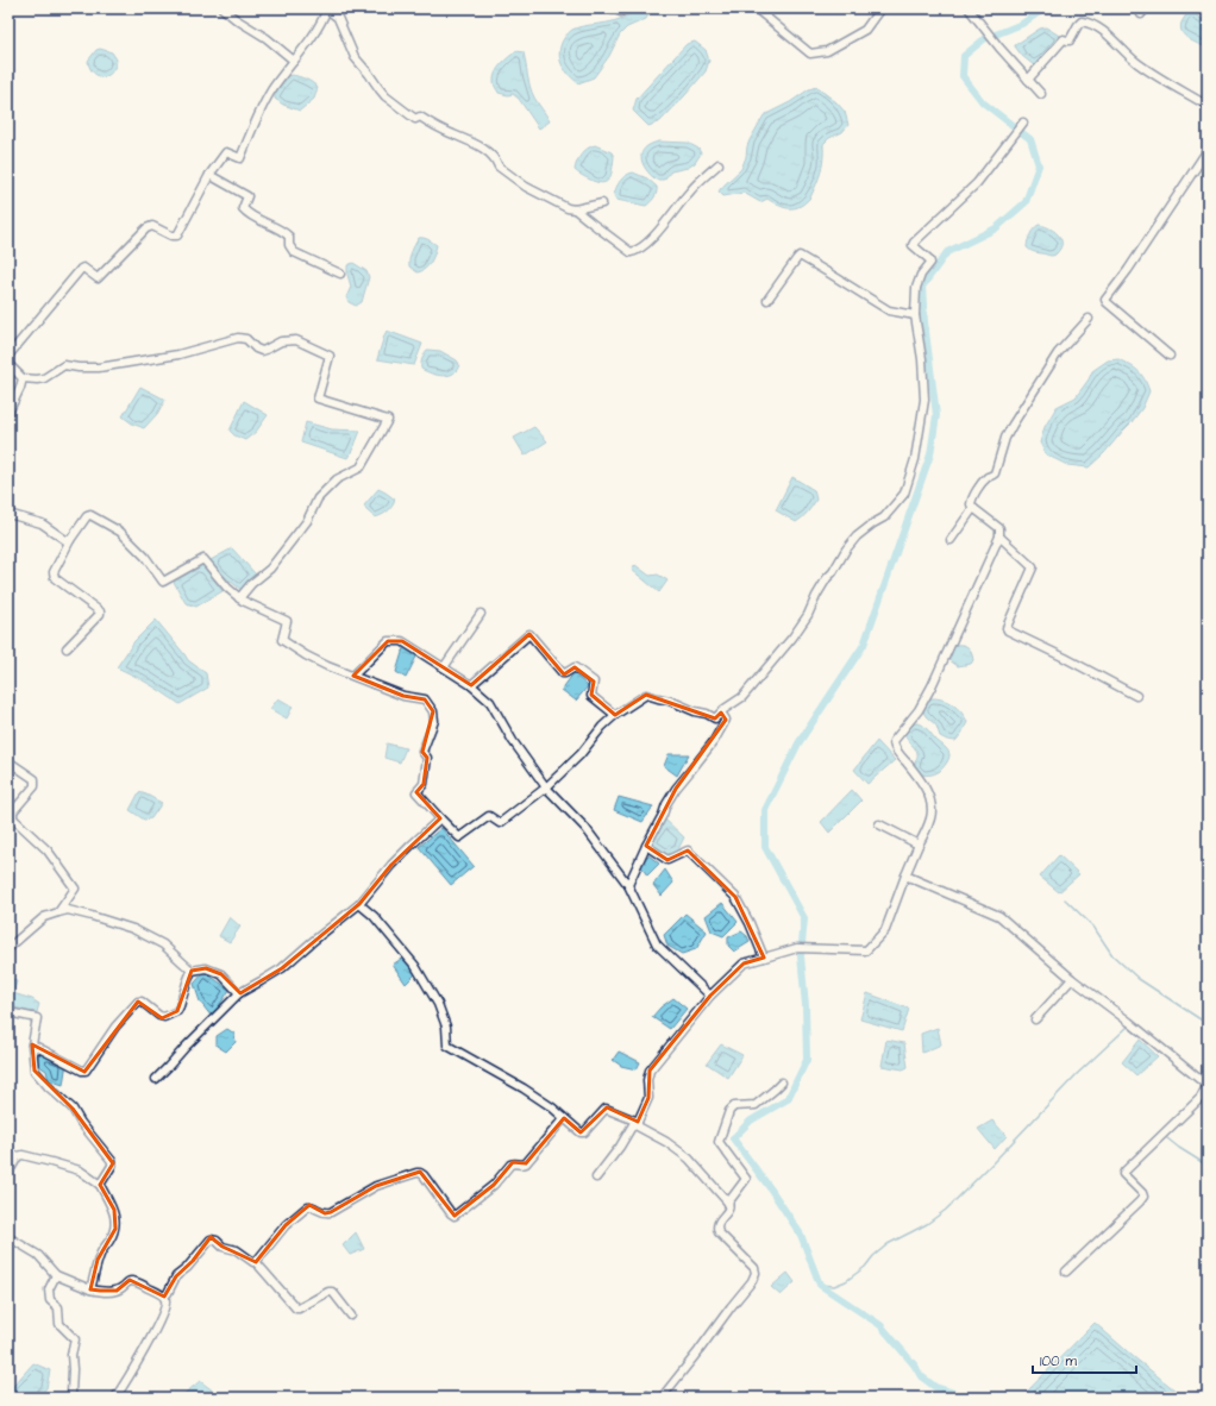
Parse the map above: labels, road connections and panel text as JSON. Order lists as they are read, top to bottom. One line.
{"scale_bar":"100 m"}
